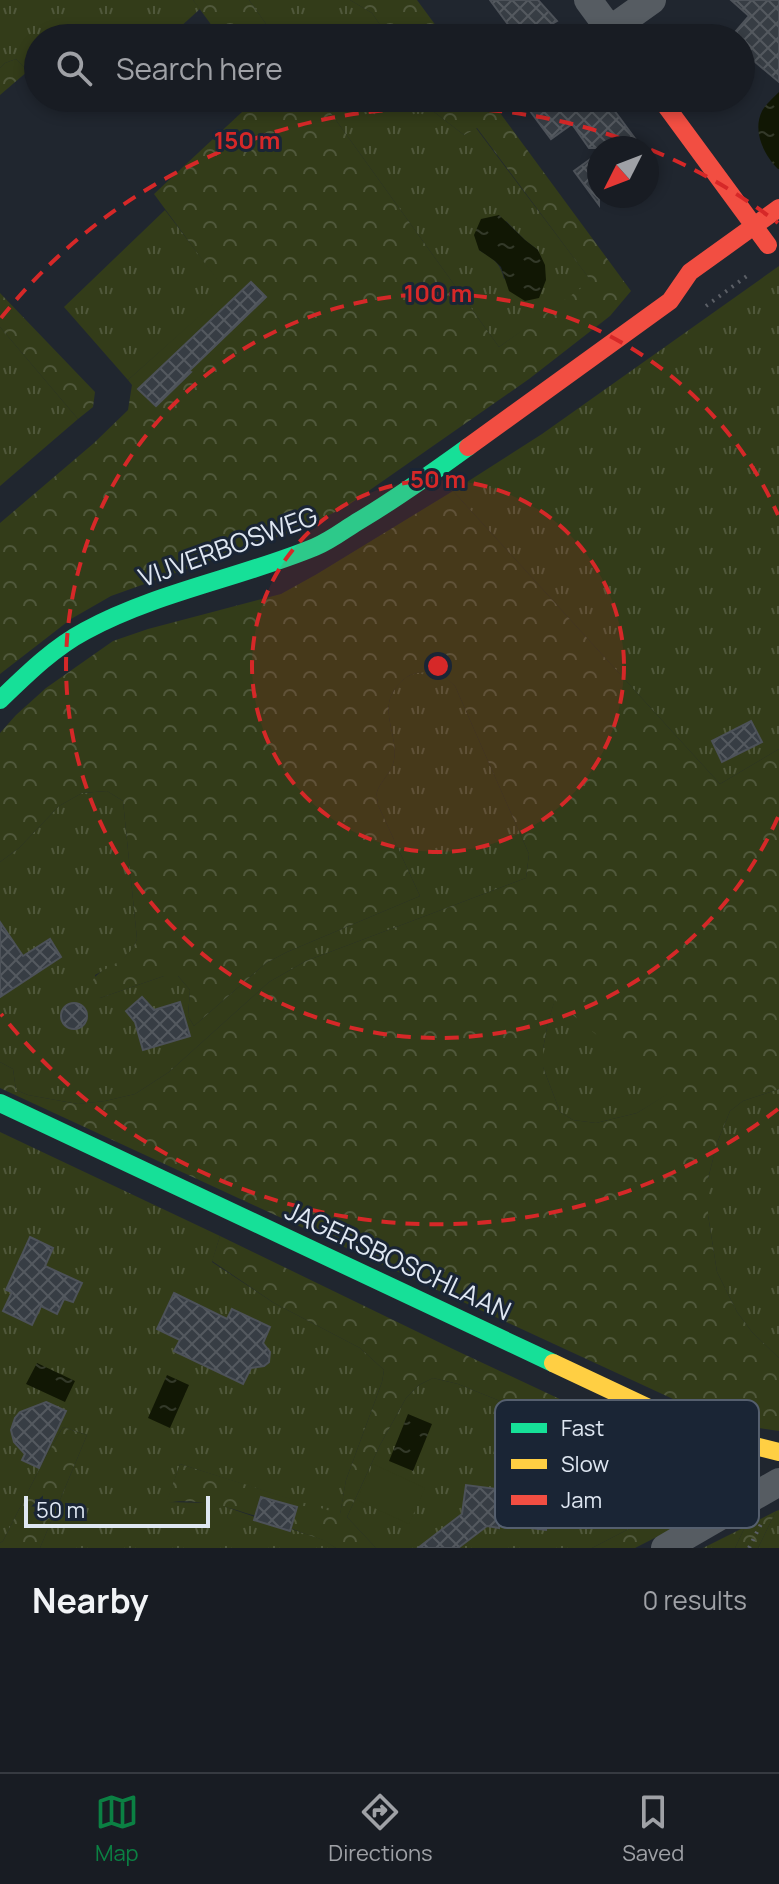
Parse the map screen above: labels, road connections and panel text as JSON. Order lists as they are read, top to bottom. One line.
{"streets":{"street":["VIJVERBOSWEG","JAGERSBOSCHLAAN"]},"legend":["Fast","Slow","Jam"],"scale_bar":"50 m","north":"bottom left","page":{"search":"Search here","scale":"50 m","heading":["Nearby","0 results"],"nav":["Map","Directions","Saved"]},"rings":["150 m","100 m","50 m"]}
